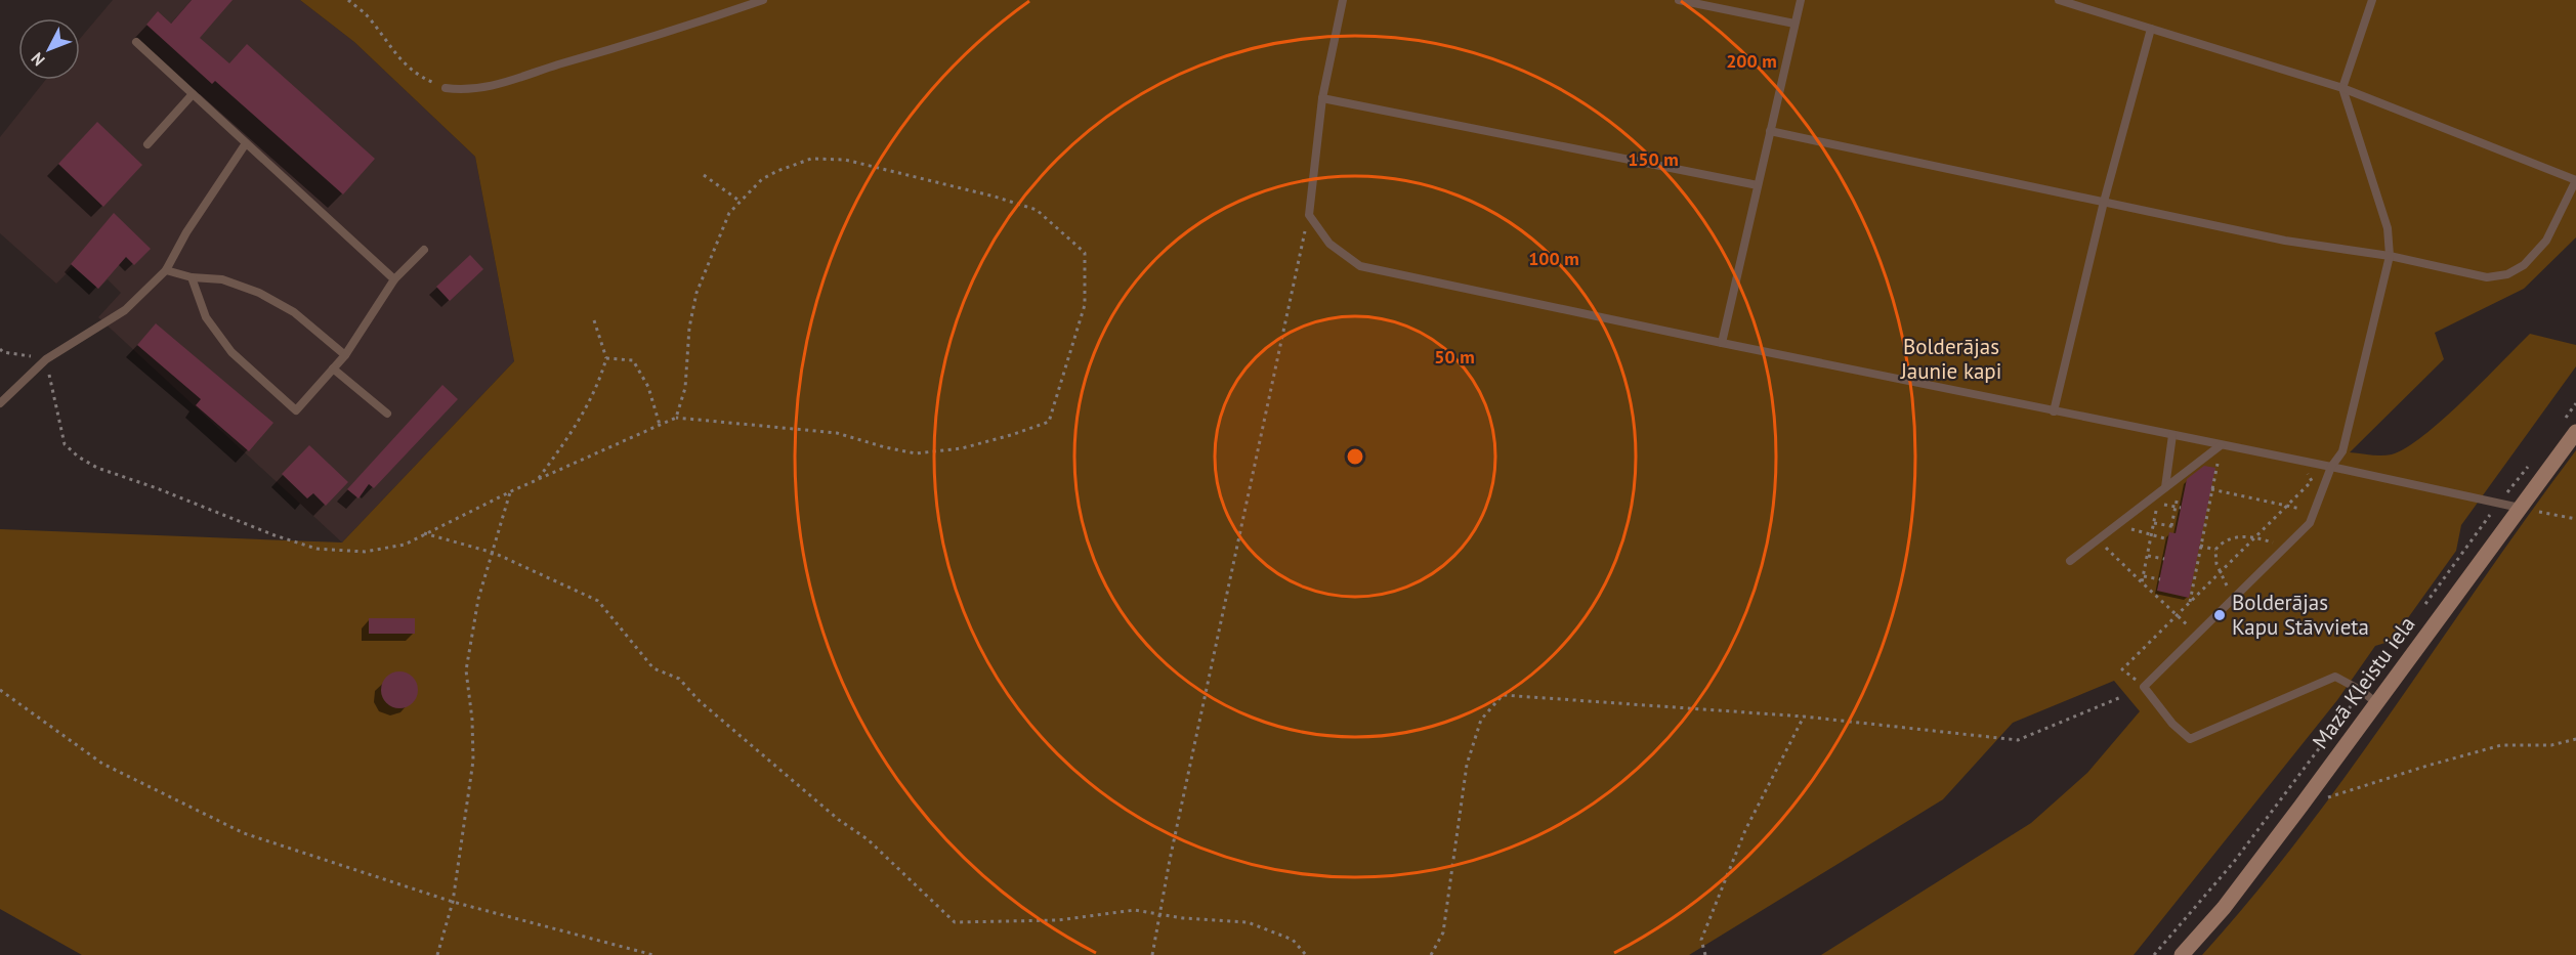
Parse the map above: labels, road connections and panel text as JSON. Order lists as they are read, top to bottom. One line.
{"streets":{"main road":["Mazā Kleistu iela"]},"parks":["Bolderājas Jaunie kapi"],"places":["Bolderājas Kapu Stāvvieta"],"north":"bottom left","rings":["200 m","150 m","100 m","50 m"]}
